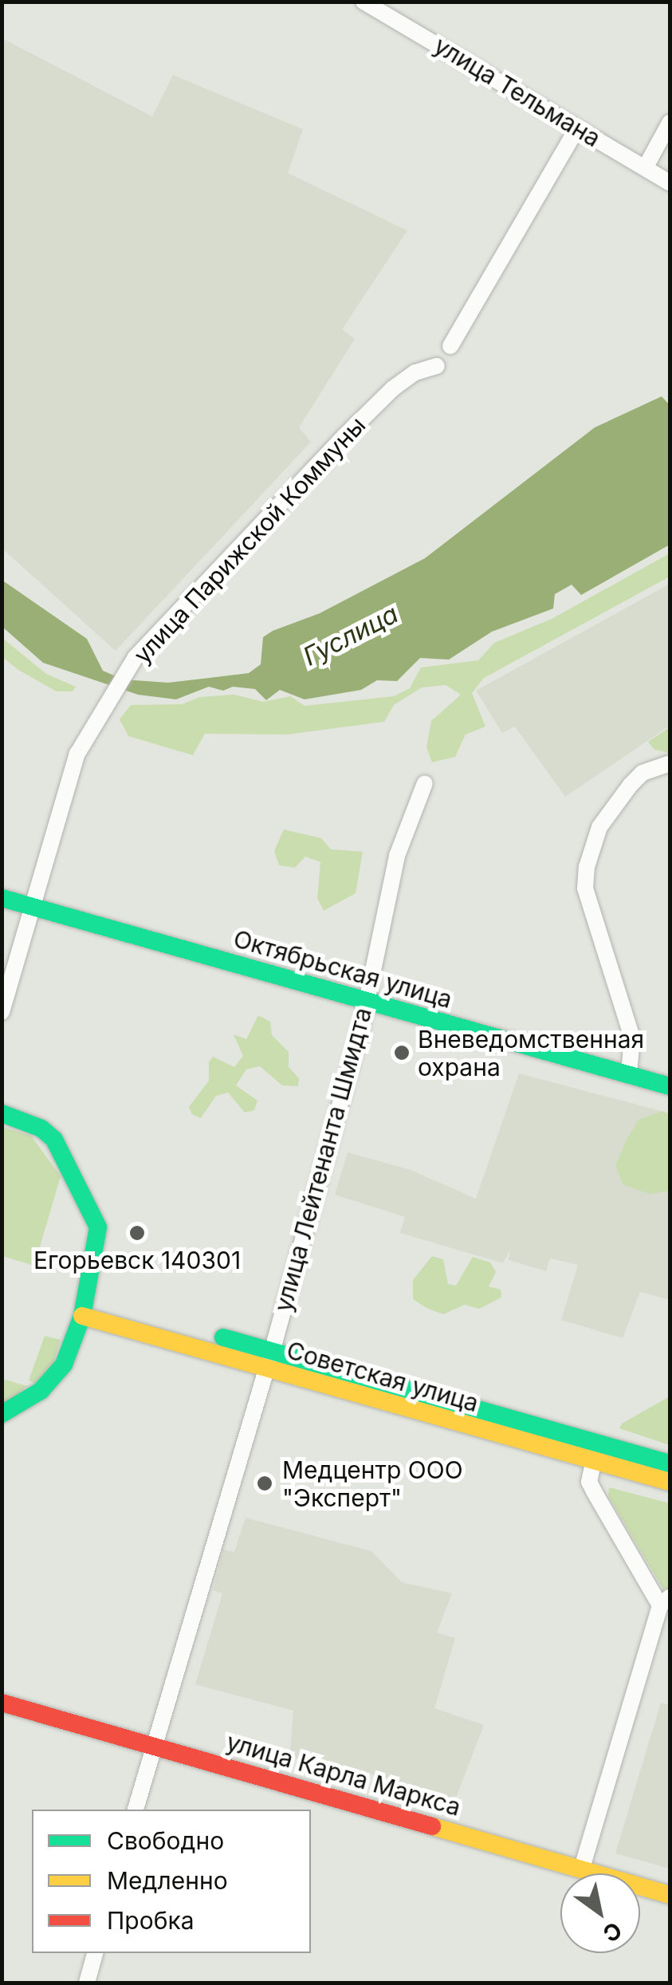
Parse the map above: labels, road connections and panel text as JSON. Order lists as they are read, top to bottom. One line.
{"streets":{"street":["улица Тельмана","улица Парижской Коммуны","Октябрьская улица","улица Лейтенанта Шмидта","Советская улица","улица Карла Маркса"]},"crossings":[["улица Парижской Коммуны","Октябрьская улица"],["Октябрьская улица","улица Лейтенанта Шмидта"],["улица Лейтенанта Шмидта","Советская улица"],["улица Лейтенанта Шмидта","улица Карла Маркса"]],"water":["Гуслица"],"places":["Вневедомственная охрана","Егорьевск 140301","Медцентр ООО \"Эксперт\""],"legend":["Свободно","Медленно","Пробка"],"north":"bottom right"}
